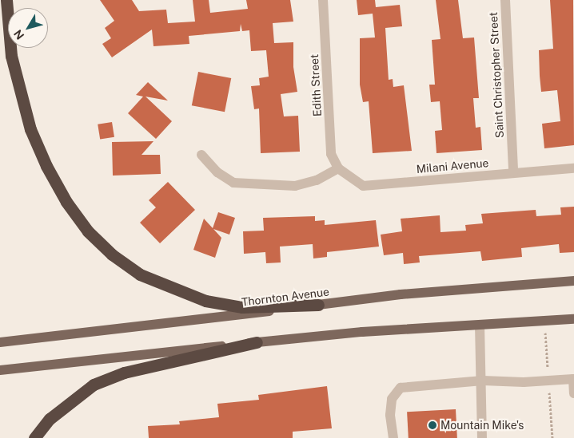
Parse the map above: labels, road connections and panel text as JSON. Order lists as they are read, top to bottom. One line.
{"streets":{"main road":["Thornton Avenue"],"street":["Saint Christopher Street","Edith Street","Milani Avenue"]},"crossings":[["Saint Christopher Street","Milani Avenue"],["Edith Street","Milani Avenue"]],"places":["Mountain Mike's"],"north":"bottom left"}
